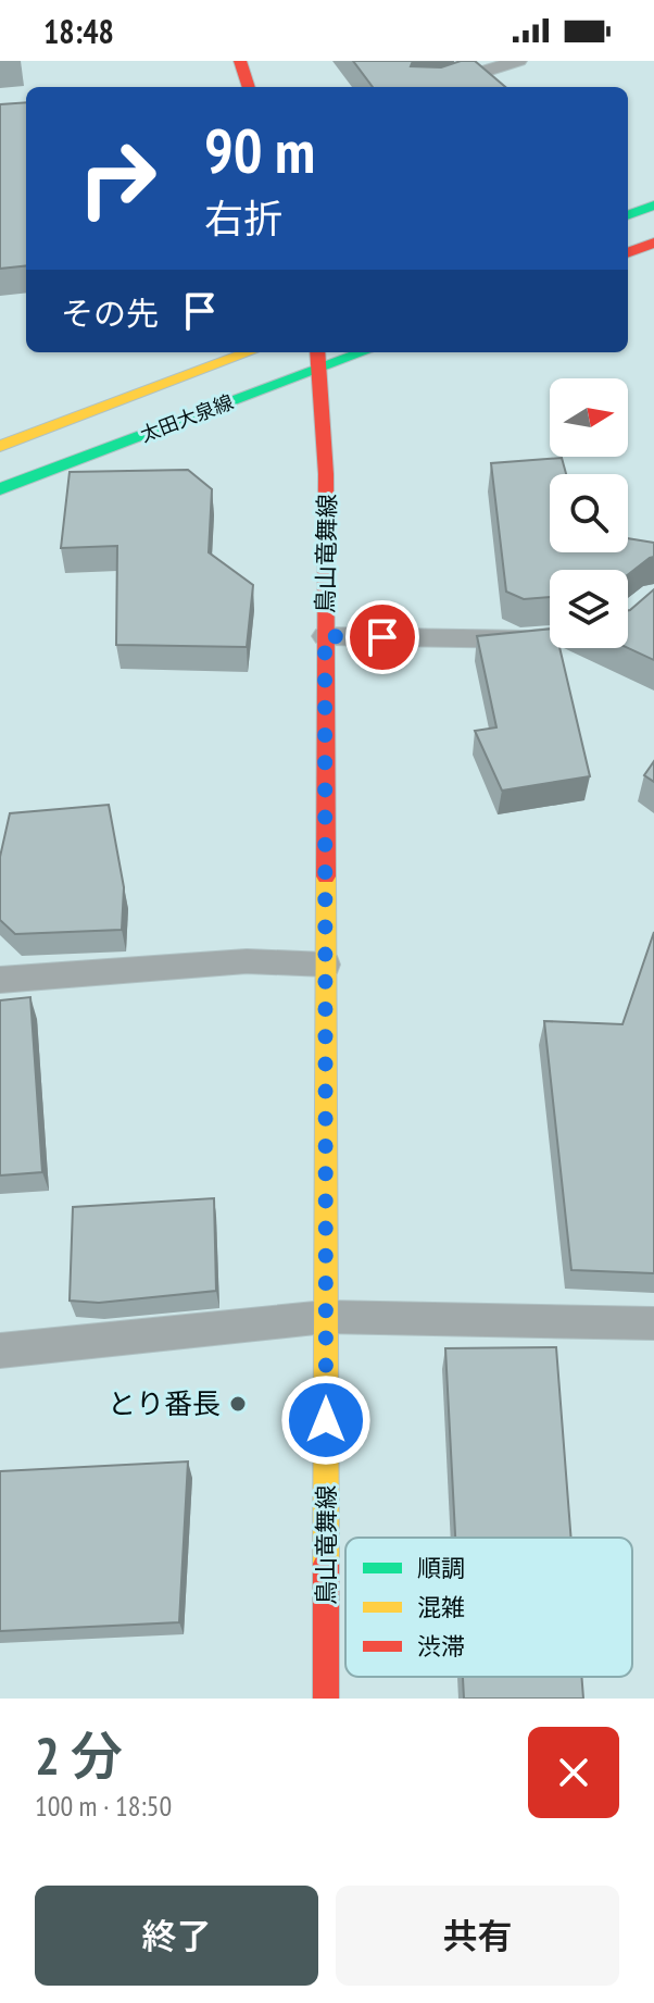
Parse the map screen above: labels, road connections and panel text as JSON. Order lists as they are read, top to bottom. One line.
{"streets":{"main road":["太田大泉線","鳥山竜舞線"]},"crossings":[["太田大泉線","鳥山竜舞線"]],"places":["とり番長"],"legend":["順調","混雑","渋滞"],"north":"right","page":{"status":"18:48","turn":["90 m","右折"],"then":"その先","heading":["2 分","100 m · 18:50"],"buttons":["終了","共有"]}}
